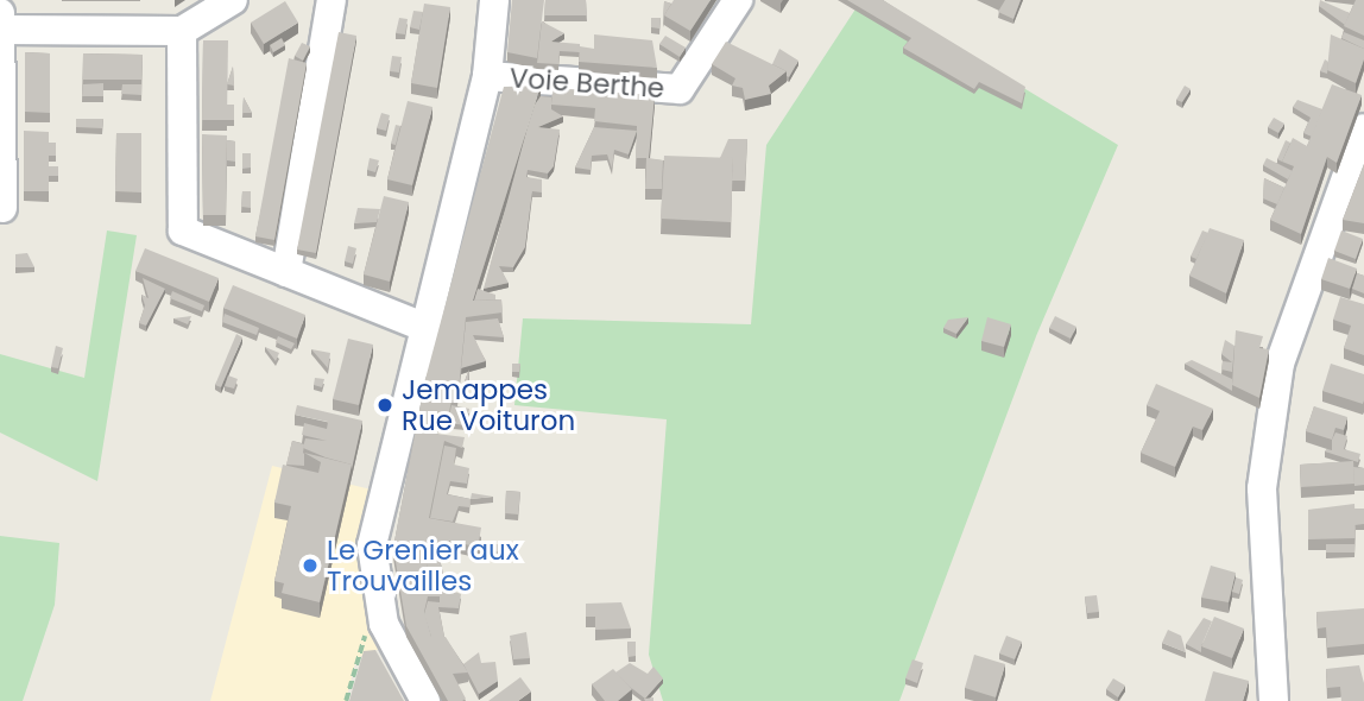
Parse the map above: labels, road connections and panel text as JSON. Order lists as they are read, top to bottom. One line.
{"streets":{"street":["Voie Berthe"]},"places":["Jemappes Rue Voituron","Le Grenier aux Trouvailles"]}
